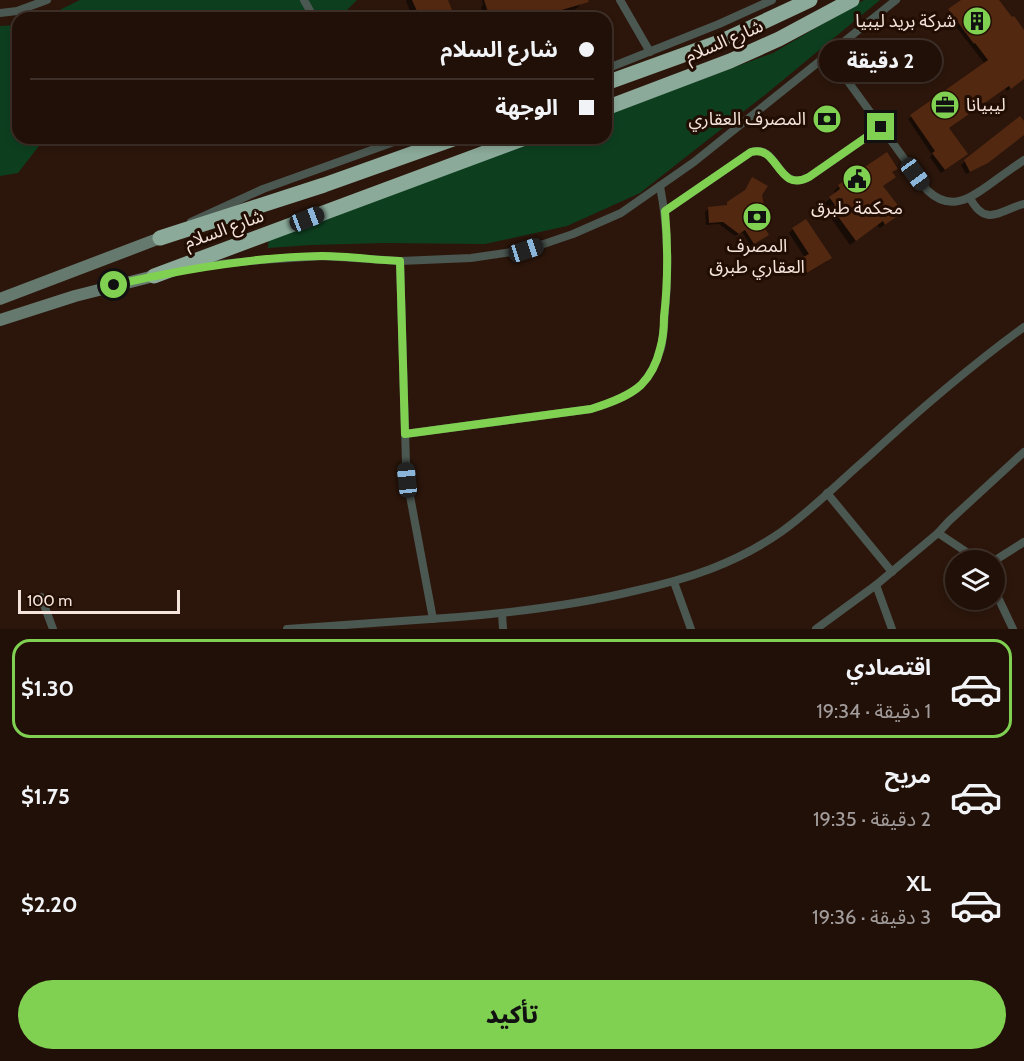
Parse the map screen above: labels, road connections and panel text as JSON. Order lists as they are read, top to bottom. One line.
{"streets":{"highway":["شارع السلام"]},"places":{"building":["شركة بريد ليبيا"],"office":["ليبيانا"],"bank":["المصرف العقاري","المصرف العقاري طبرق"],"public building":["محكمة طبرق"]},"scale_bar":"100 m","page":{"banner":["شارع السلام","الوجهة"],"bubble":"2 دقيقة","scale":"100 m","list":[{"name":"اقتصادي","note":"1 دقيقة · 19:34","value":"$1.30"},{"name":"مريح","note":"2 دقيقة · 19:35","value":"$1.75"},{"name":"XL","note":"3 دقيقة · 19:36","value":"$2.20"}],"buttons":"تأكيد"}}
